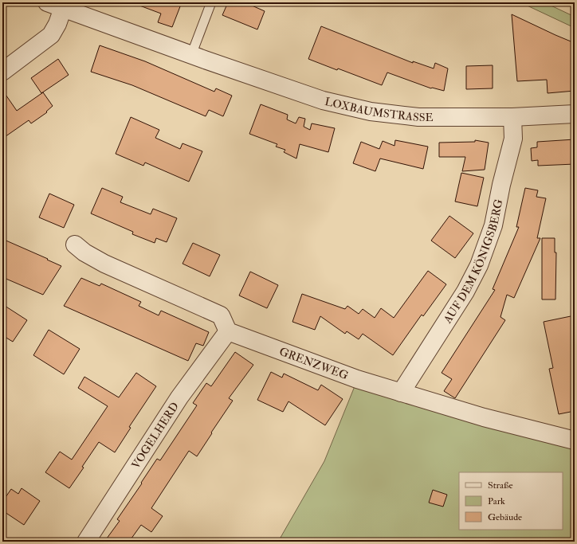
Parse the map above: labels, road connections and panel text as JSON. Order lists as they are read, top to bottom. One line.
{"streets":{"street":["LOXBAUMSTRASSE","AUF DEM KÖNIGSBERG","GRENZWEG","VOGELHERD"]},"crossings":[["LOXBAUMSTRASSE","AUF DEM KÖNIGSBERG"],["AUF DEM KÖNIGSBERG","GRENZWEG"],["GRENZWEG","VOGELHERD"]],"legend":["Straße","Park","Gebäude"]}
